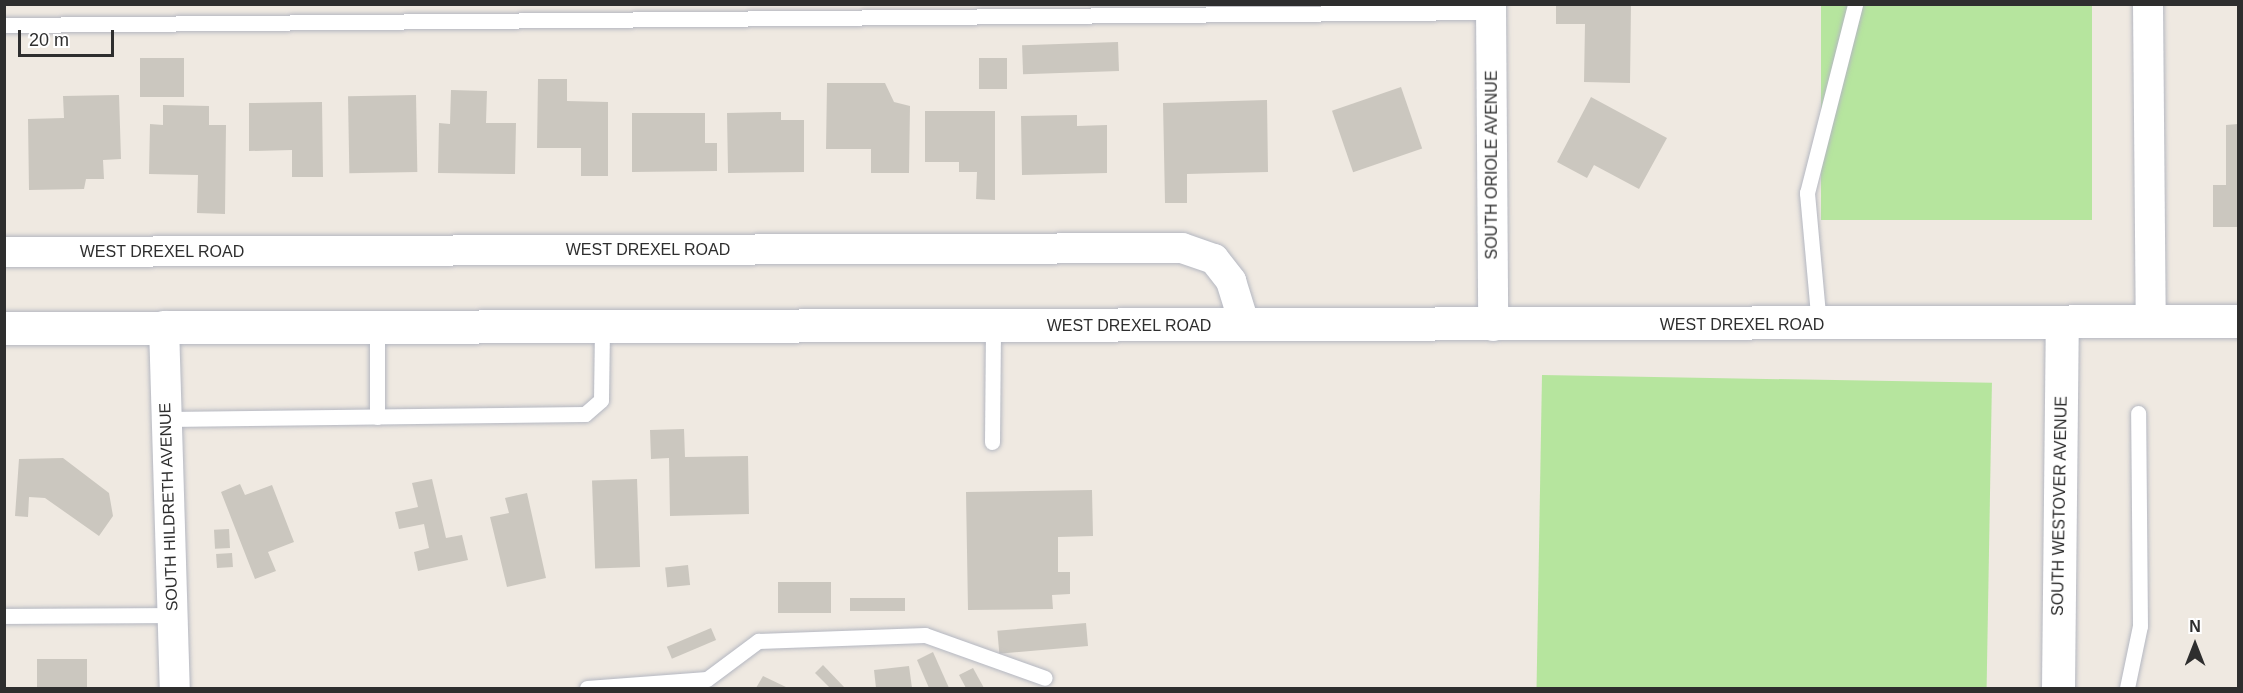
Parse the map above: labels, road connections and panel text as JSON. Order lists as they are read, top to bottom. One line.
{"streets":{"street":["SOUTH ORIOLE AVENUE","WEST DREXEL ROAD","SOUTH WESTOVER AVENUE","SOUTH HILDRETH AVENUE"]},"crossings":[["SOUTH ORIOLE AVENUE","WEST DREXEL ROAD"],["WEST DREXEL ROAD","SOUTH WESTOVER AVENUE"],["WEST DREXEL ROAD","SOUTH HILDRETH AVENUE"]],"scale_bar":"20 m","north":"top"}
